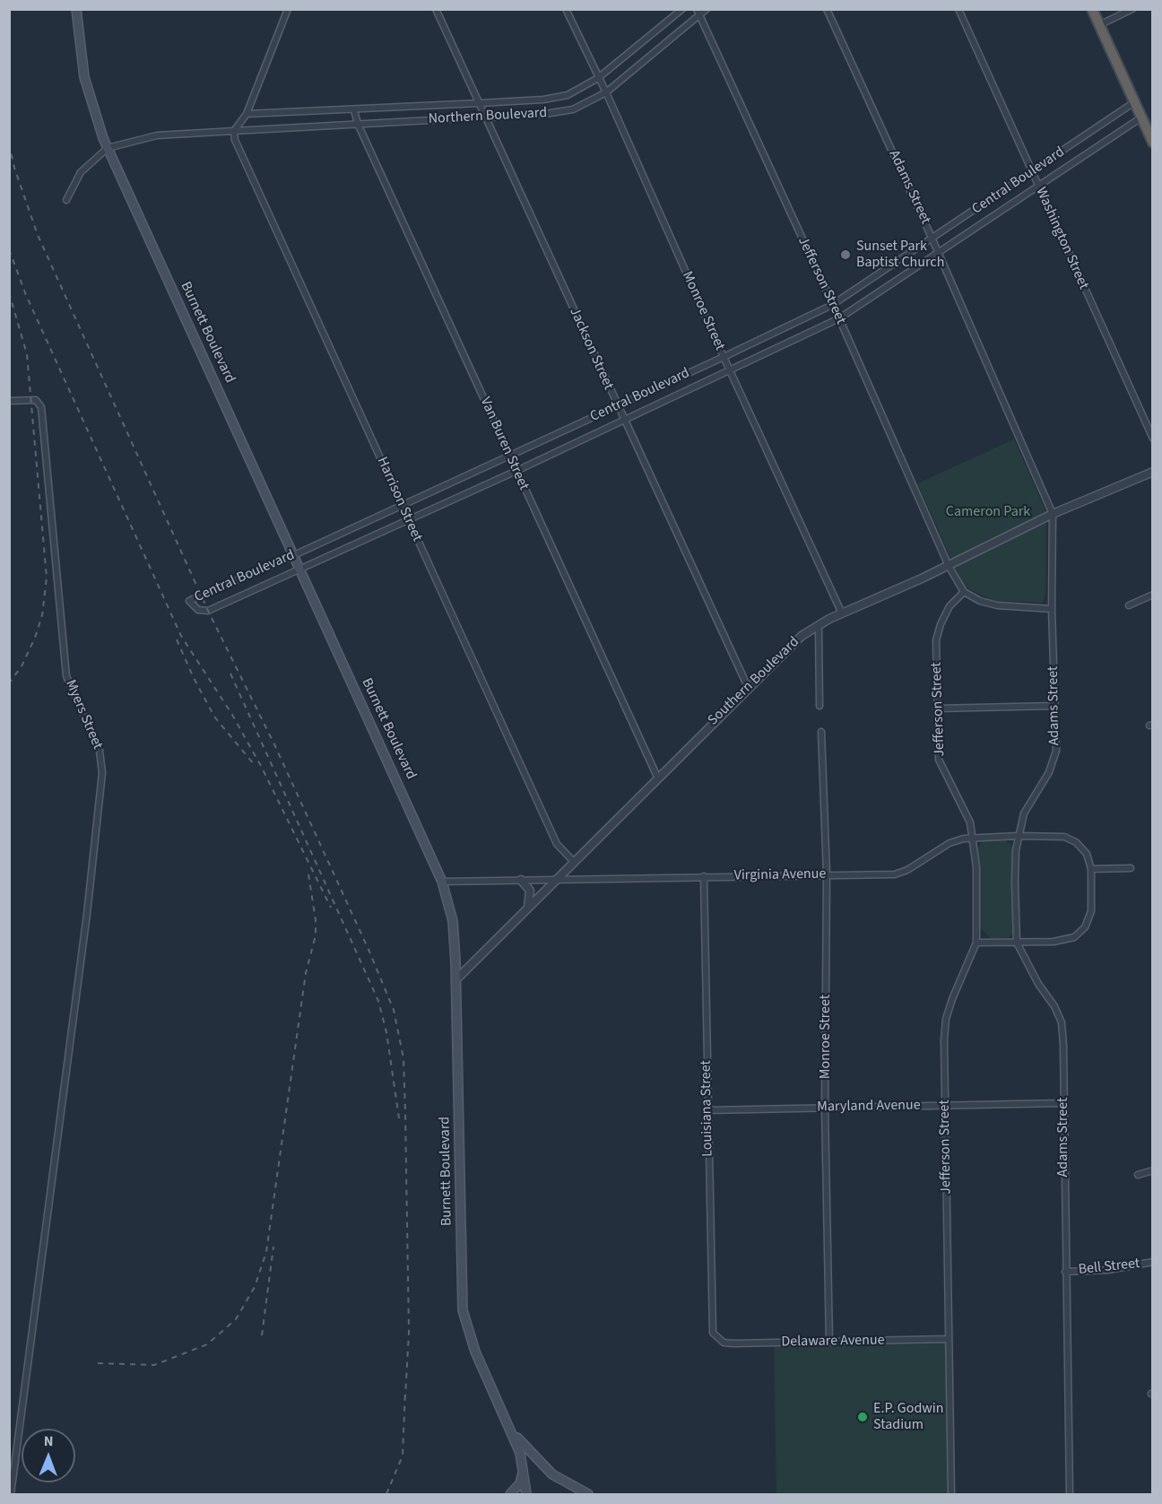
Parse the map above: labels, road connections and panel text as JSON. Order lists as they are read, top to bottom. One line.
{"streets":{"main road":["Burnett Boulevard"],"street":["Northern Boulevard","Central Boulevard","Adams Street","Washington Street","Jefferson Street","Monroe Street","Jackson Street","Van Buren Street","Harrison Street","Southern Boulevard","Myers Street","Virginia Avenue","Maryland Avenue","Louisiana Street","Bell Street","Delaware Avenue"]},"crossings":[["Northern Boulevard","Jefferson Street"],["Northern Boulevard","Monroe Street"],["Northern Boulevard","Burnett Boulevard"],["Northern Boulevard","Jackson Street"],["Northern Boulevard","Van Buren Street"],["Northern Boulevard","Harrison Street"],["Central Boulevard","Adams Street"],["Central Boulevard","Washington Street"],["Central Boulevard","Jefferson Street"],["Central Boulevard","Monroe Street"],["Central Boulevard","Burnett Boulevard"],["Central Boulevard","Jackson Street"],["Central Boulevard","Van Buren Street"],["Central Boulevard","Harrison Street"],["Adams Street","Southern Boulevard"],["Adams Street","Virginia Avenue"],["Adams Street","Maryland Avenue"],["Adams Street","Bell Street"],["Jefferson Street","Southern Boulevard"],["Jefferson Street","Virginia Avenue"],["Jefferson Street","Maryland Avenue"],["Jefferson Street","Delaware Avenue"],["Monroe Street","Southern Boulevard"],["Monroe Street","Virginia Avenue"],["Monroe Street","Maryland Avenue"],["Monroe Street","Delaware Avenue"],["Burnett Boulevard","Southern Boulevard"],["Burnett Boulevard","Virginia Avenue"],["Jackson Street","Southern Boulevard"],["Van Buren Street","Southern Boulevard"],["Harrison Street","Southern Boulevard"],["Southern Boulevard","Virginia Avenue"],["Virginia Avenue","Louisiana Street"],["Maryland Avenue","Louisiana Street"],["Louisiana Street","Delaware Avenue"]],"parks":["Cameron Park"],"places":["Sunset Park Baptist Church","E.P. Godwin Stadium"],"north":"top"}
